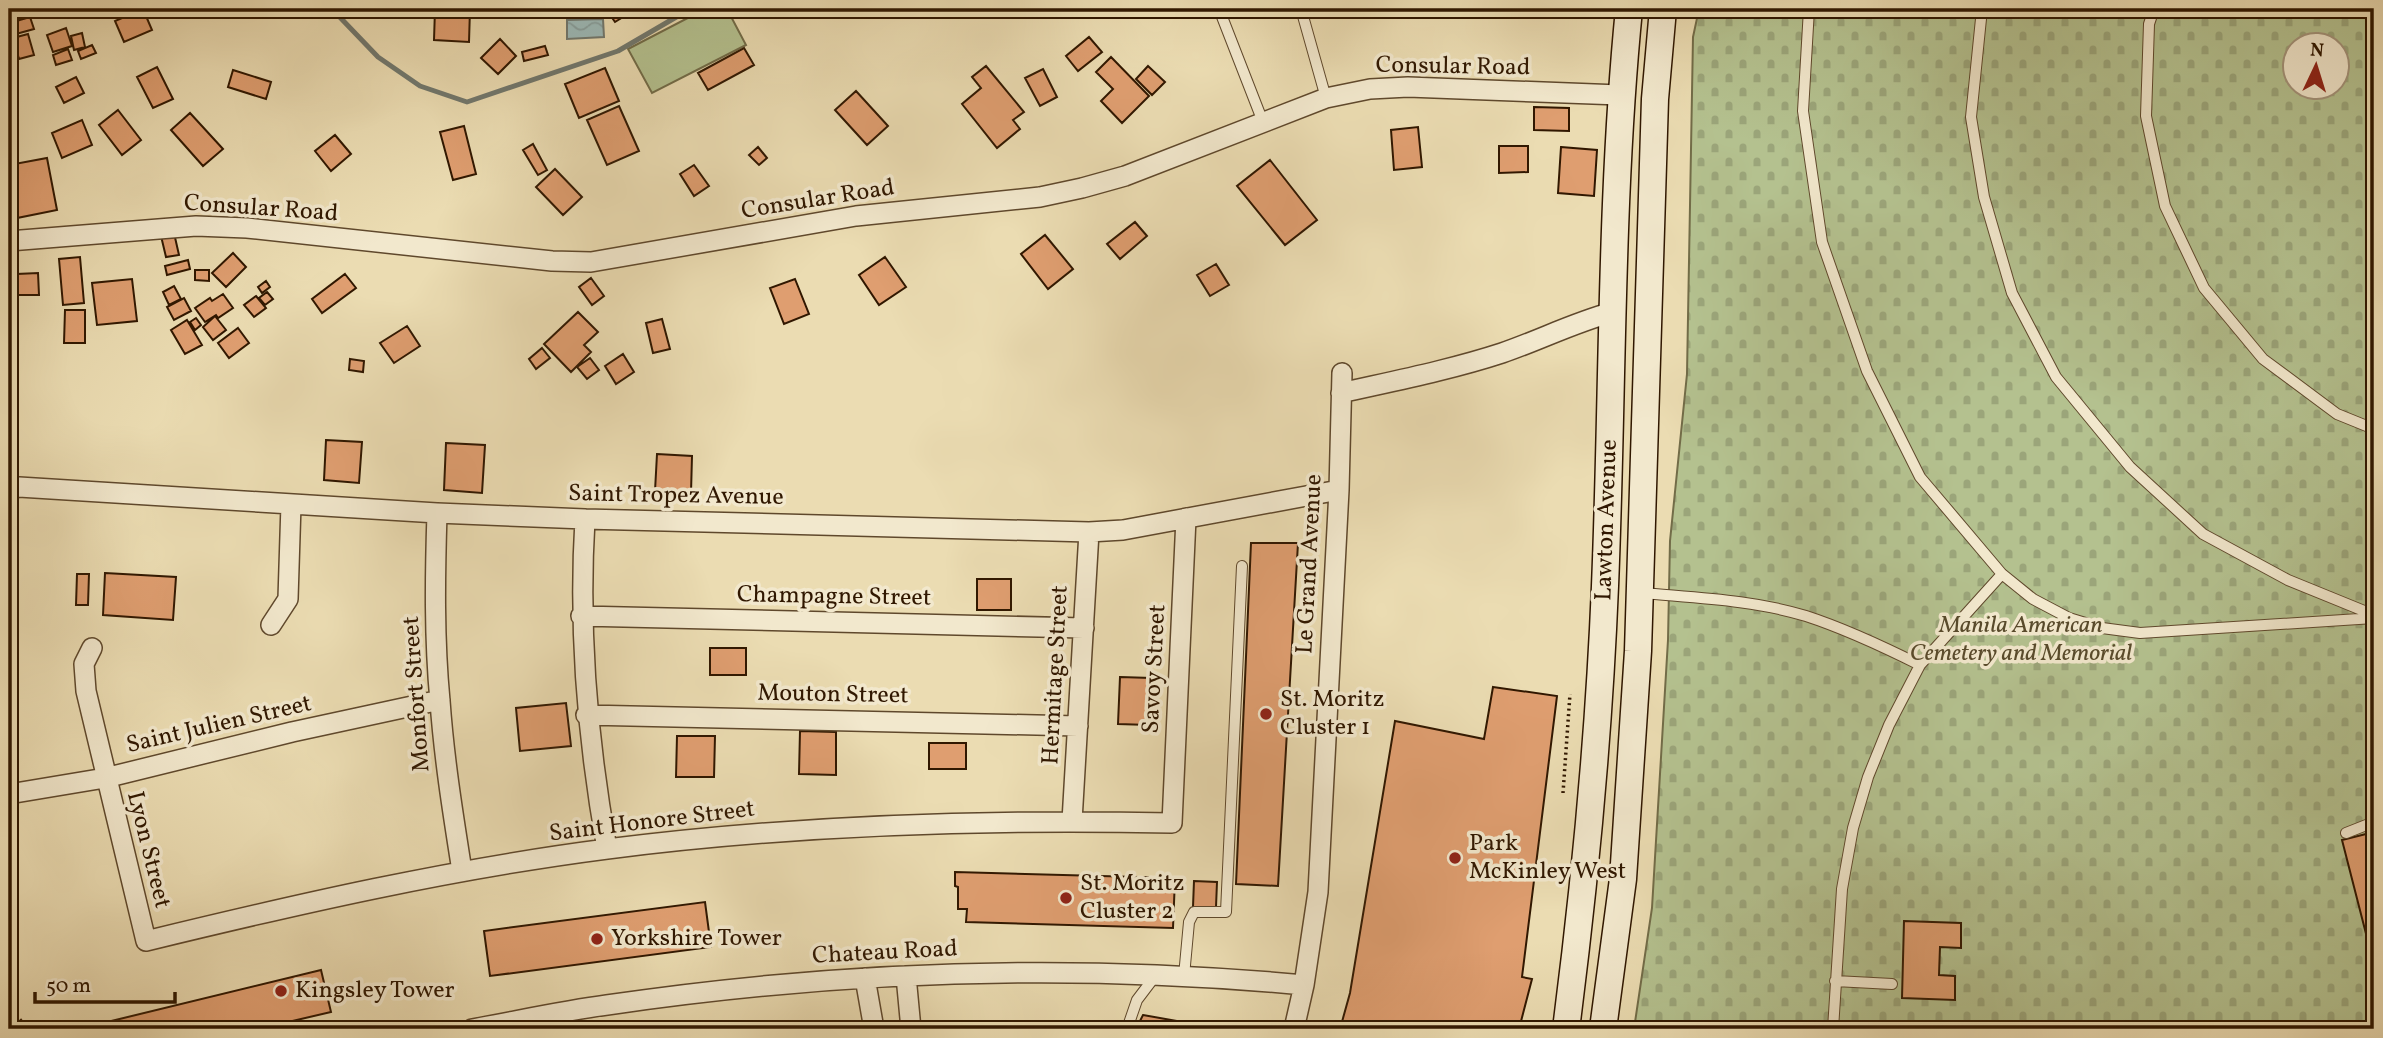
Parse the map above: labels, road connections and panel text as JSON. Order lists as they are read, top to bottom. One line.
{"streets":{"main road":["Lawton Avenue"],"street":["Consular Road","Saint Tropez Avenue","Le Grand Avenue","Champagne Street","Savoy Street","Hermitage Street","Monfort Street","Mouton Street","Saint Julien Street","Saint Honore Street","Lyon Street","Chateau Road"]},"crossings":[["Consular Road","Lawton Avenue"],["Saint Tropez Avenue","Le Grand Avenue"],["Saint Tropez Avenue","Savoy Street"],["Saint Tropez Avenue","Hermitage Street"],["Saint Tropez Avenue","Monfort Street"],["Le Grand Avenue","Chateau Road"],["Champagne Street","Hermitage Street"],["Savoy Street","Saint Honore Street"],["Hermitage Street","Mouton Street"],["Hermitage Street","Saint Honore Street"],["Monfort Street","Saint Julien Street"],["Monfort Street","Saint Honore Street"],["Saint Julien Street","Lyon Street"],["Saint Honore Street","Lyon Street"]],"parks":["Manila American Cemetery and Memorial"],"places":["St. Moritz Cluster 1","Park McKinley West","St. Moritz Cluster 2","Yorkshire Tower","Kingsley Tower"],"scale_bar":"50 m","north":"top"}
